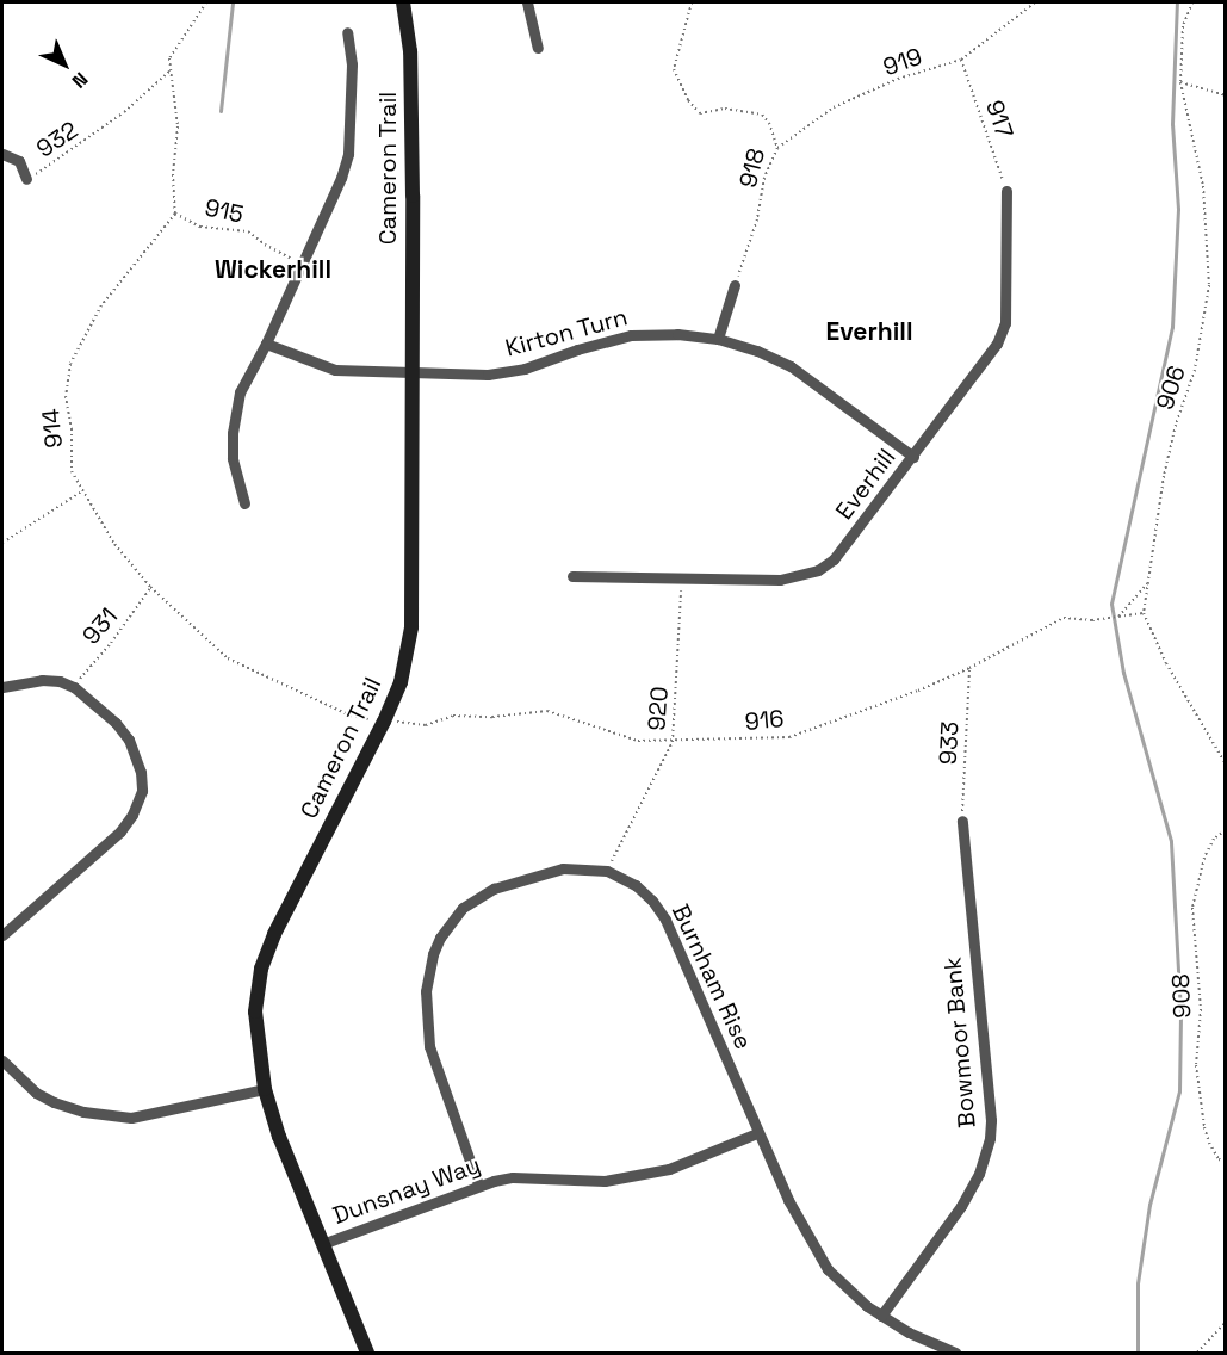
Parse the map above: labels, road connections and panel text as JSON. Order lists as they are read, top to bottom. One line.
{"streets":{"street":["Cameron Trail","Kirton Turn","Everhill","Burnham Rise","Bowmoor Bank","Dunsnay Way"],"path":["919","917","932","918","915","906","914","931","920","916","933","908"]},"crossings":[["919","917"],["919","918"],["917","Everhill"],["Cameron Trail","Kirton Turn"],["Cameron Trail","914"],["Cameron Trail","916"],["Cameron Trail","Dunsnay Way"],["915","914"],["Kirton Turn","Everhill"],["906","916"],["914","931"],["914","916"],["Everhill","920"],["920","916"],["920","Burnham Rise"],["916","933"],["933","Bowmoor Bank"],["Burnham Rise","Bowmoor Bank"],["Burnham Rise","Dunsnay Way"]],"districts":["Wickerhill","Everhill"],"north":"bottom right"}
